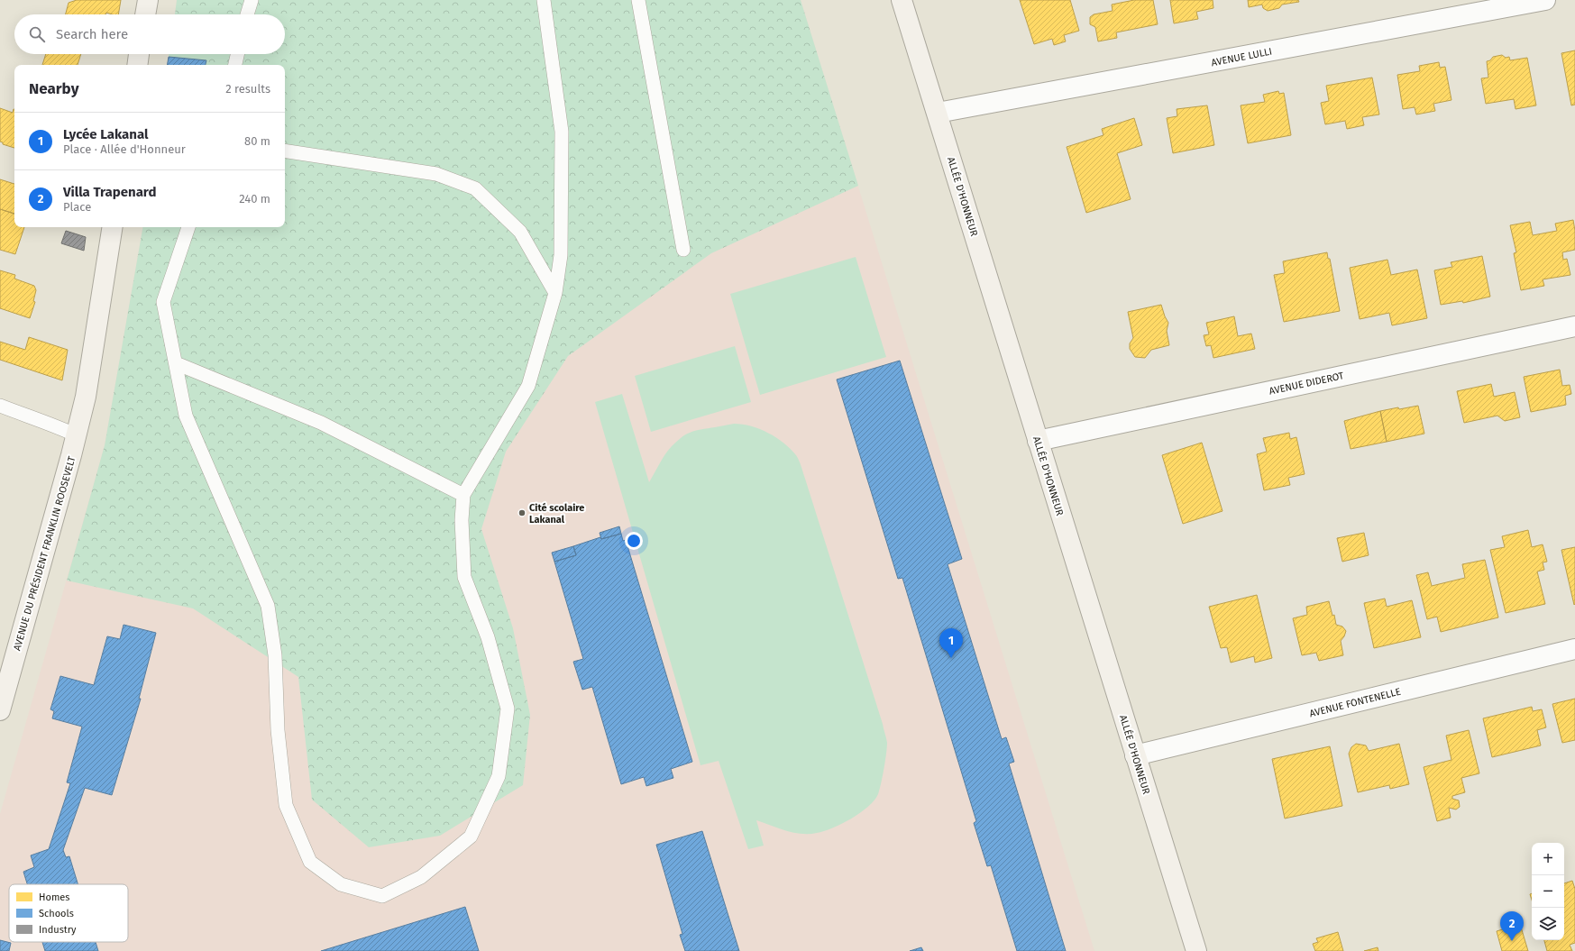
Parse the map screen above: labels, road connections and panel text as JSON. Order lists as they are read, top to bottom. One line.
{"streets":{"main road":["ALLÉE D'HONNEUR","AVENUE DU PRÉSIDENT FRANKLIN ROOSEVELT"],"street":["AVENUE LULLI","AVENUE DIDEROT","AVENUE FONTENELLE"]},"crossings":[["AVENUE LULLI","ALLÉE D'HONNEUR"],["ALLÉE D'HONNEUR","AVENUE DIDEROT"],["ALLÉE D'HONNEUR","AVENUE FONTENELLE"]],"places":["Cité scolaire Lakanal"],"legend":["Homes","Schools","Industry"],"page":{"search":"Search here","heading":["Nearby","2 results"],"list":[{"mark":"1","name":"Lycée Lakanal","note":"Place · Allée d'Honneur","value":"80 m"},{"mark":"2","name":"Villa Trapenard","note":"Place","value":"240 m"}],"pins":["1","2"],"map_buttons":["+","−"]}}
